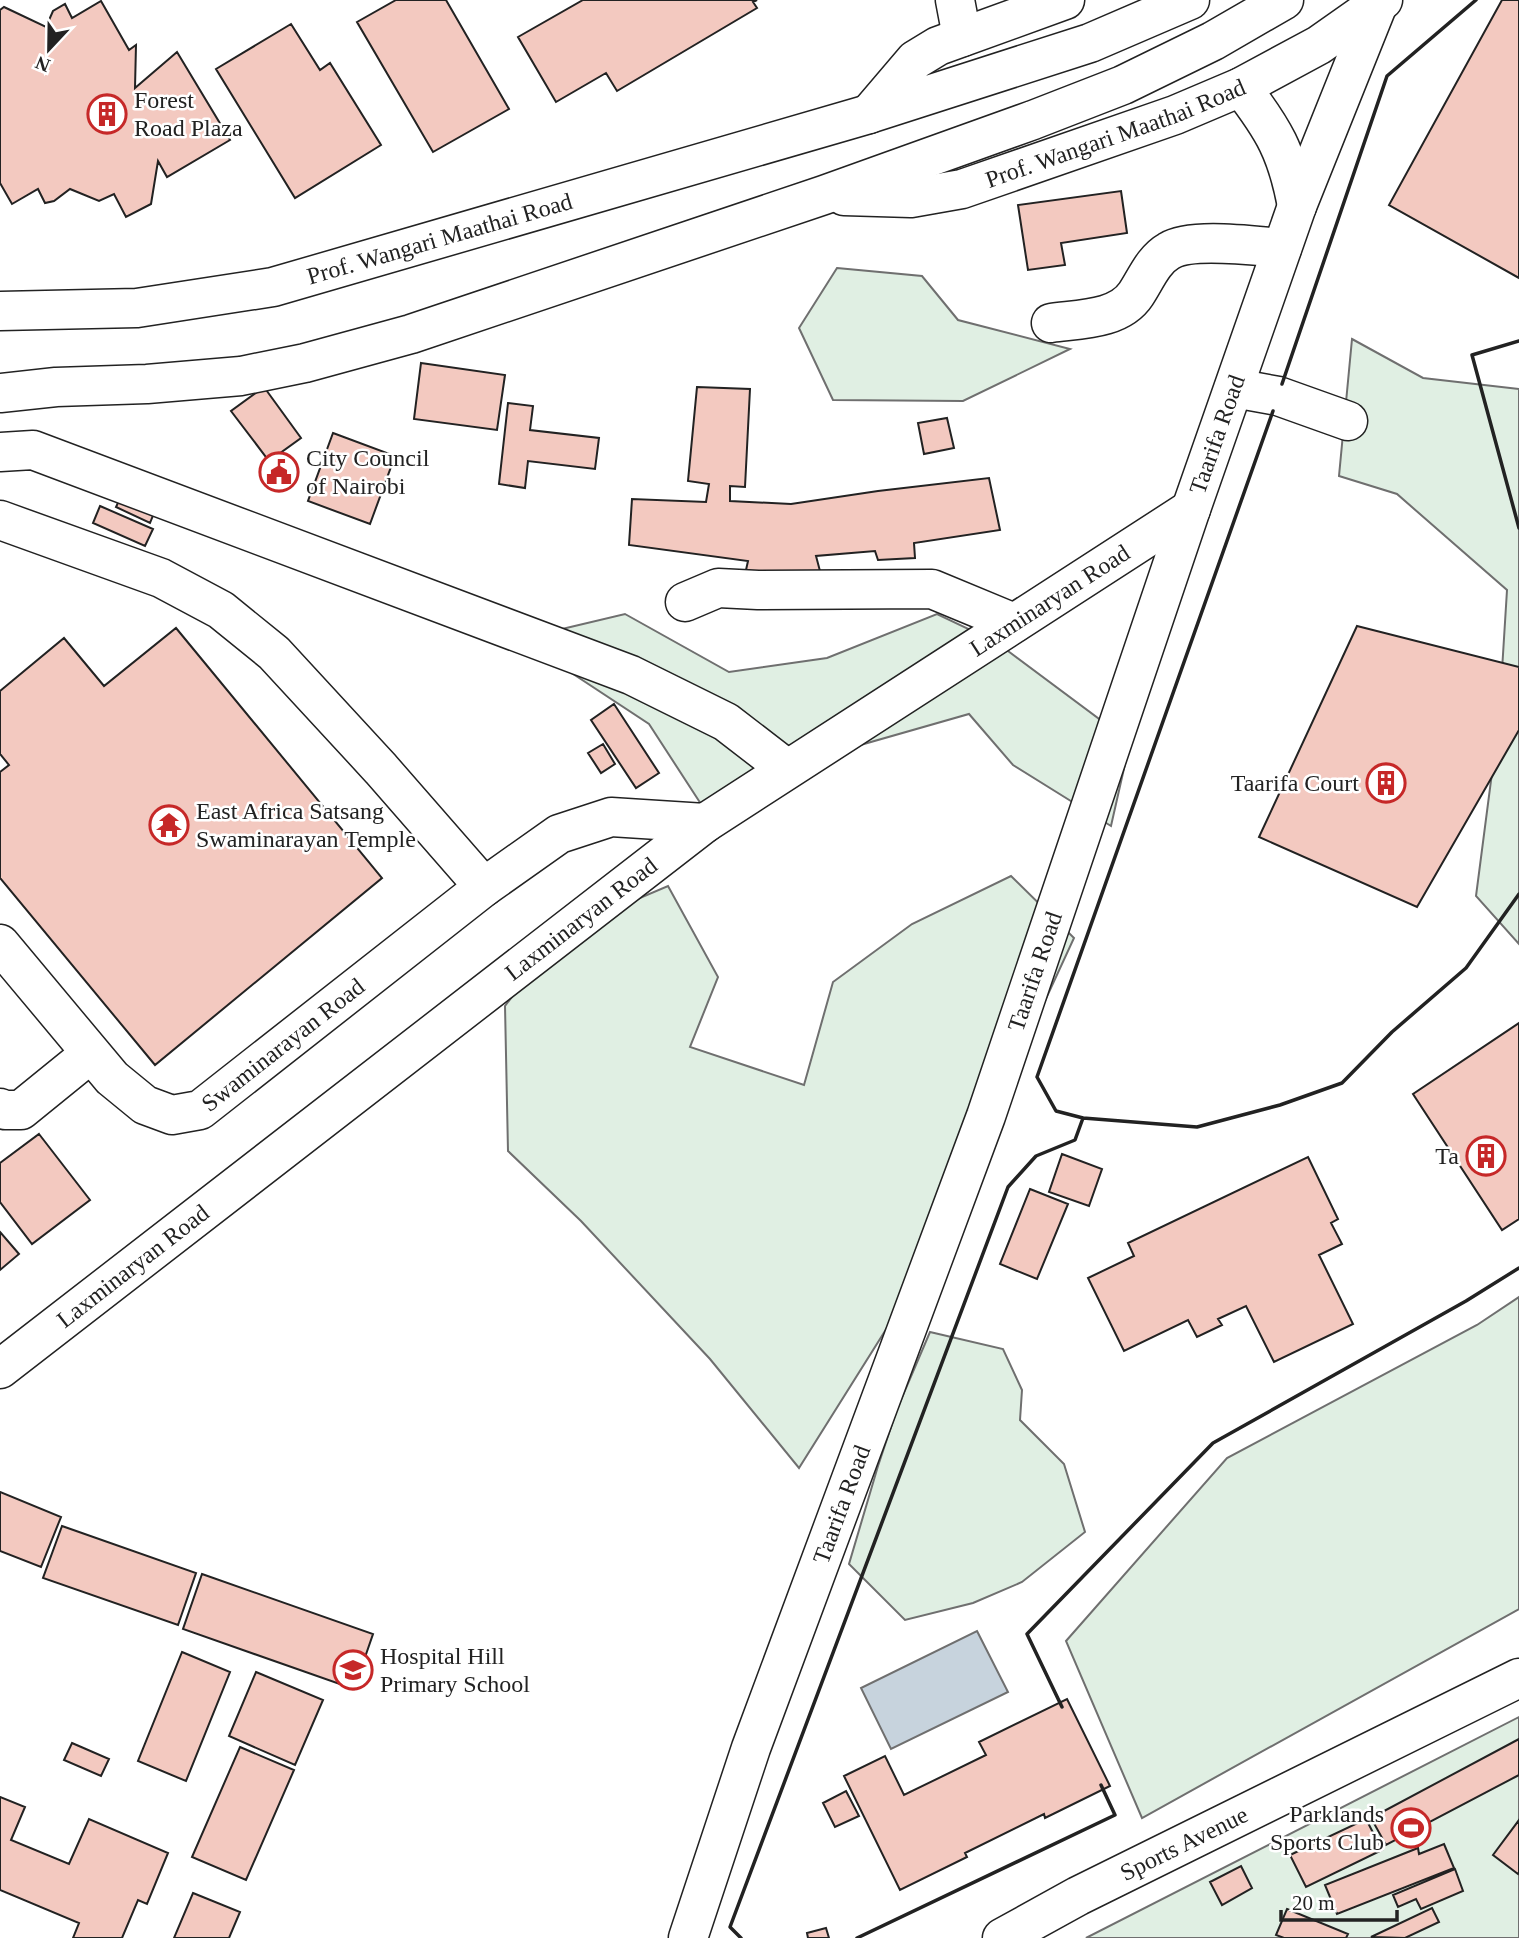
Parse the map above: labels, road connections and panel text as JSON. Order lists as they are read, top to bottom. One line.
{"streets":{"street":["Prof. Wangari Maathai Road","Taarifa Road","Laxminaryan Road","Swaminarayan Road","Sports Avenue"]},"crossings":[["Prof. Wangari Maathai Road","Taarifa Road"],["Taarifa Road","Laxminaryan Road"],["Laxminaryan Road","Swaminarayan Road"]],"places":{"building":["Forest Road Plaza","Taarifa Court","Ta"],"public building":["City Council of Nairobi"],"temple":["East Africa Satsang Swaminarayan Temple"],"school or university":["Hospital Hill Primary School"],"sports":["Parklands Sports Club"]},"scale_bar":"20 m","north":"bottom"}
